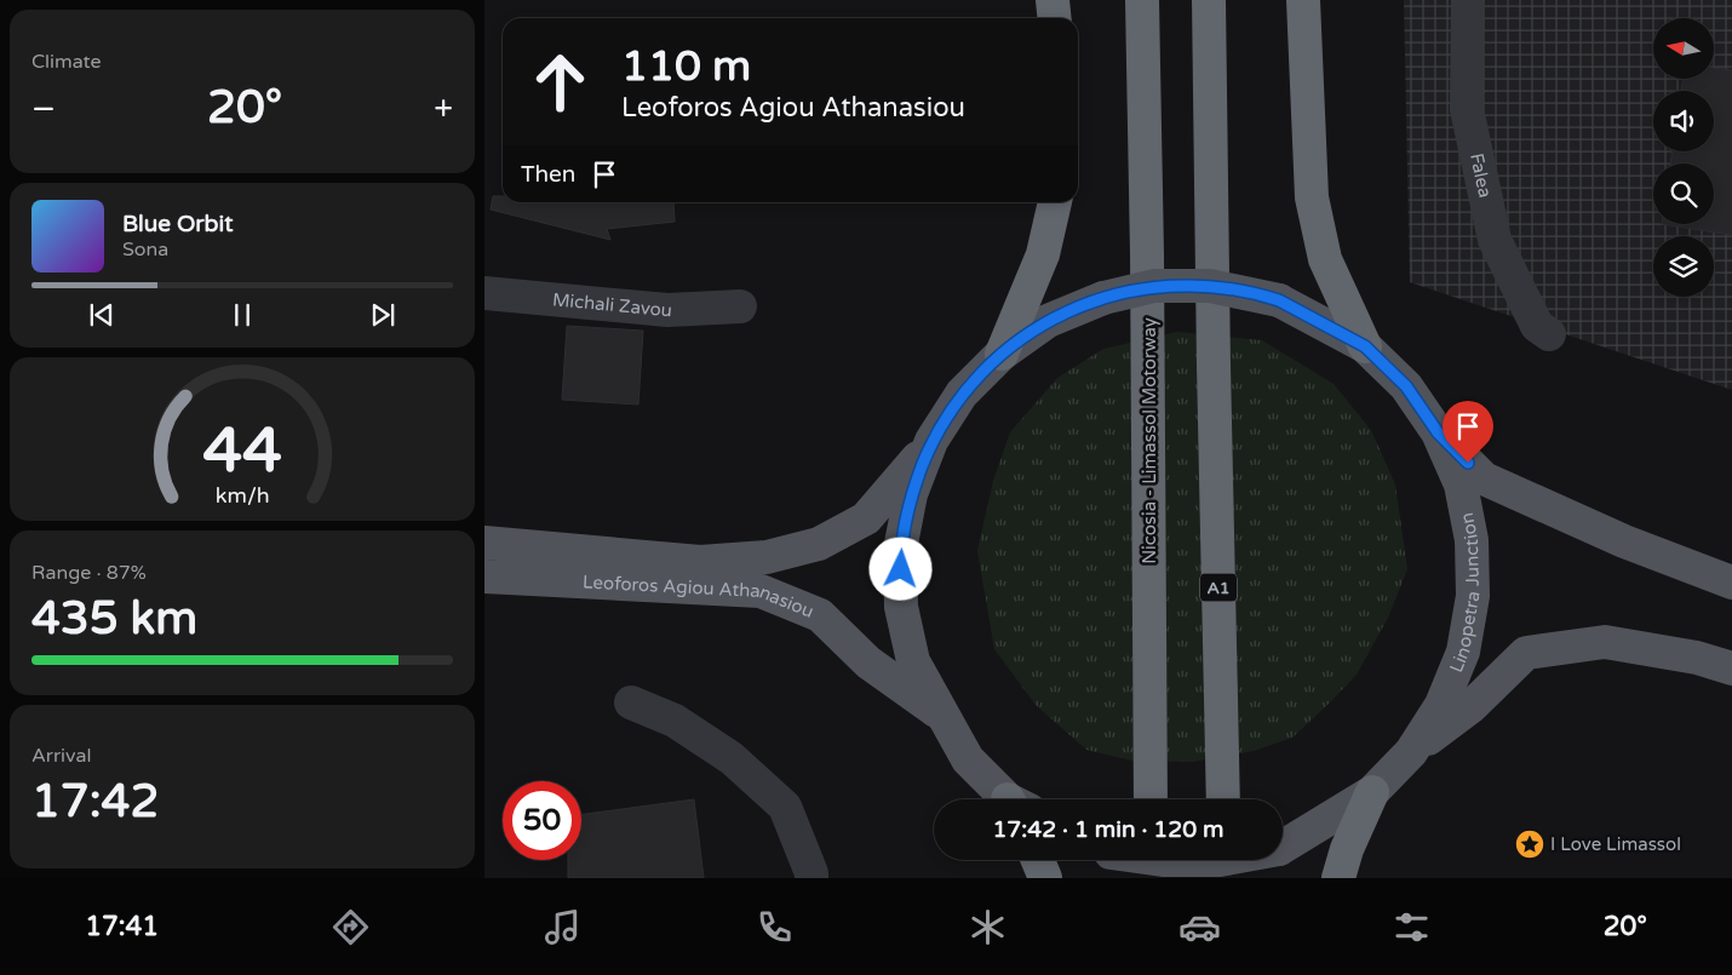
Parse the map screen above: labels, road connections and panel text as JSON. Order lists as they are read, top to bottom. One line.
{"streets":{"highway":["Nicosia - Limassol Motorway","A1"],"main road":["Linopetra Junction","Leoforos Agiou Athanasiou"],"street":["Falea","Michali Zavou"]},"crossings":[["Linopetra Junction","Leoforos Agiou Athanasiou"]],"places":{"place":["I Love Limassol"]},"north":"left","page":{"tile":["Climate",["Range · 87%","435 km"],["Arrival","17:42"]],"turn":["110 m","Leoforos Agiou Athanasiou"],"heat":["−","20°","+"],"then":"Then","song":["Blue Orbit","Sona"],"limit":"50","trip":"17:42 · 1 min · 120 m","tabs":["17:41","20°"],"gauge":["44","km/h"]}}
